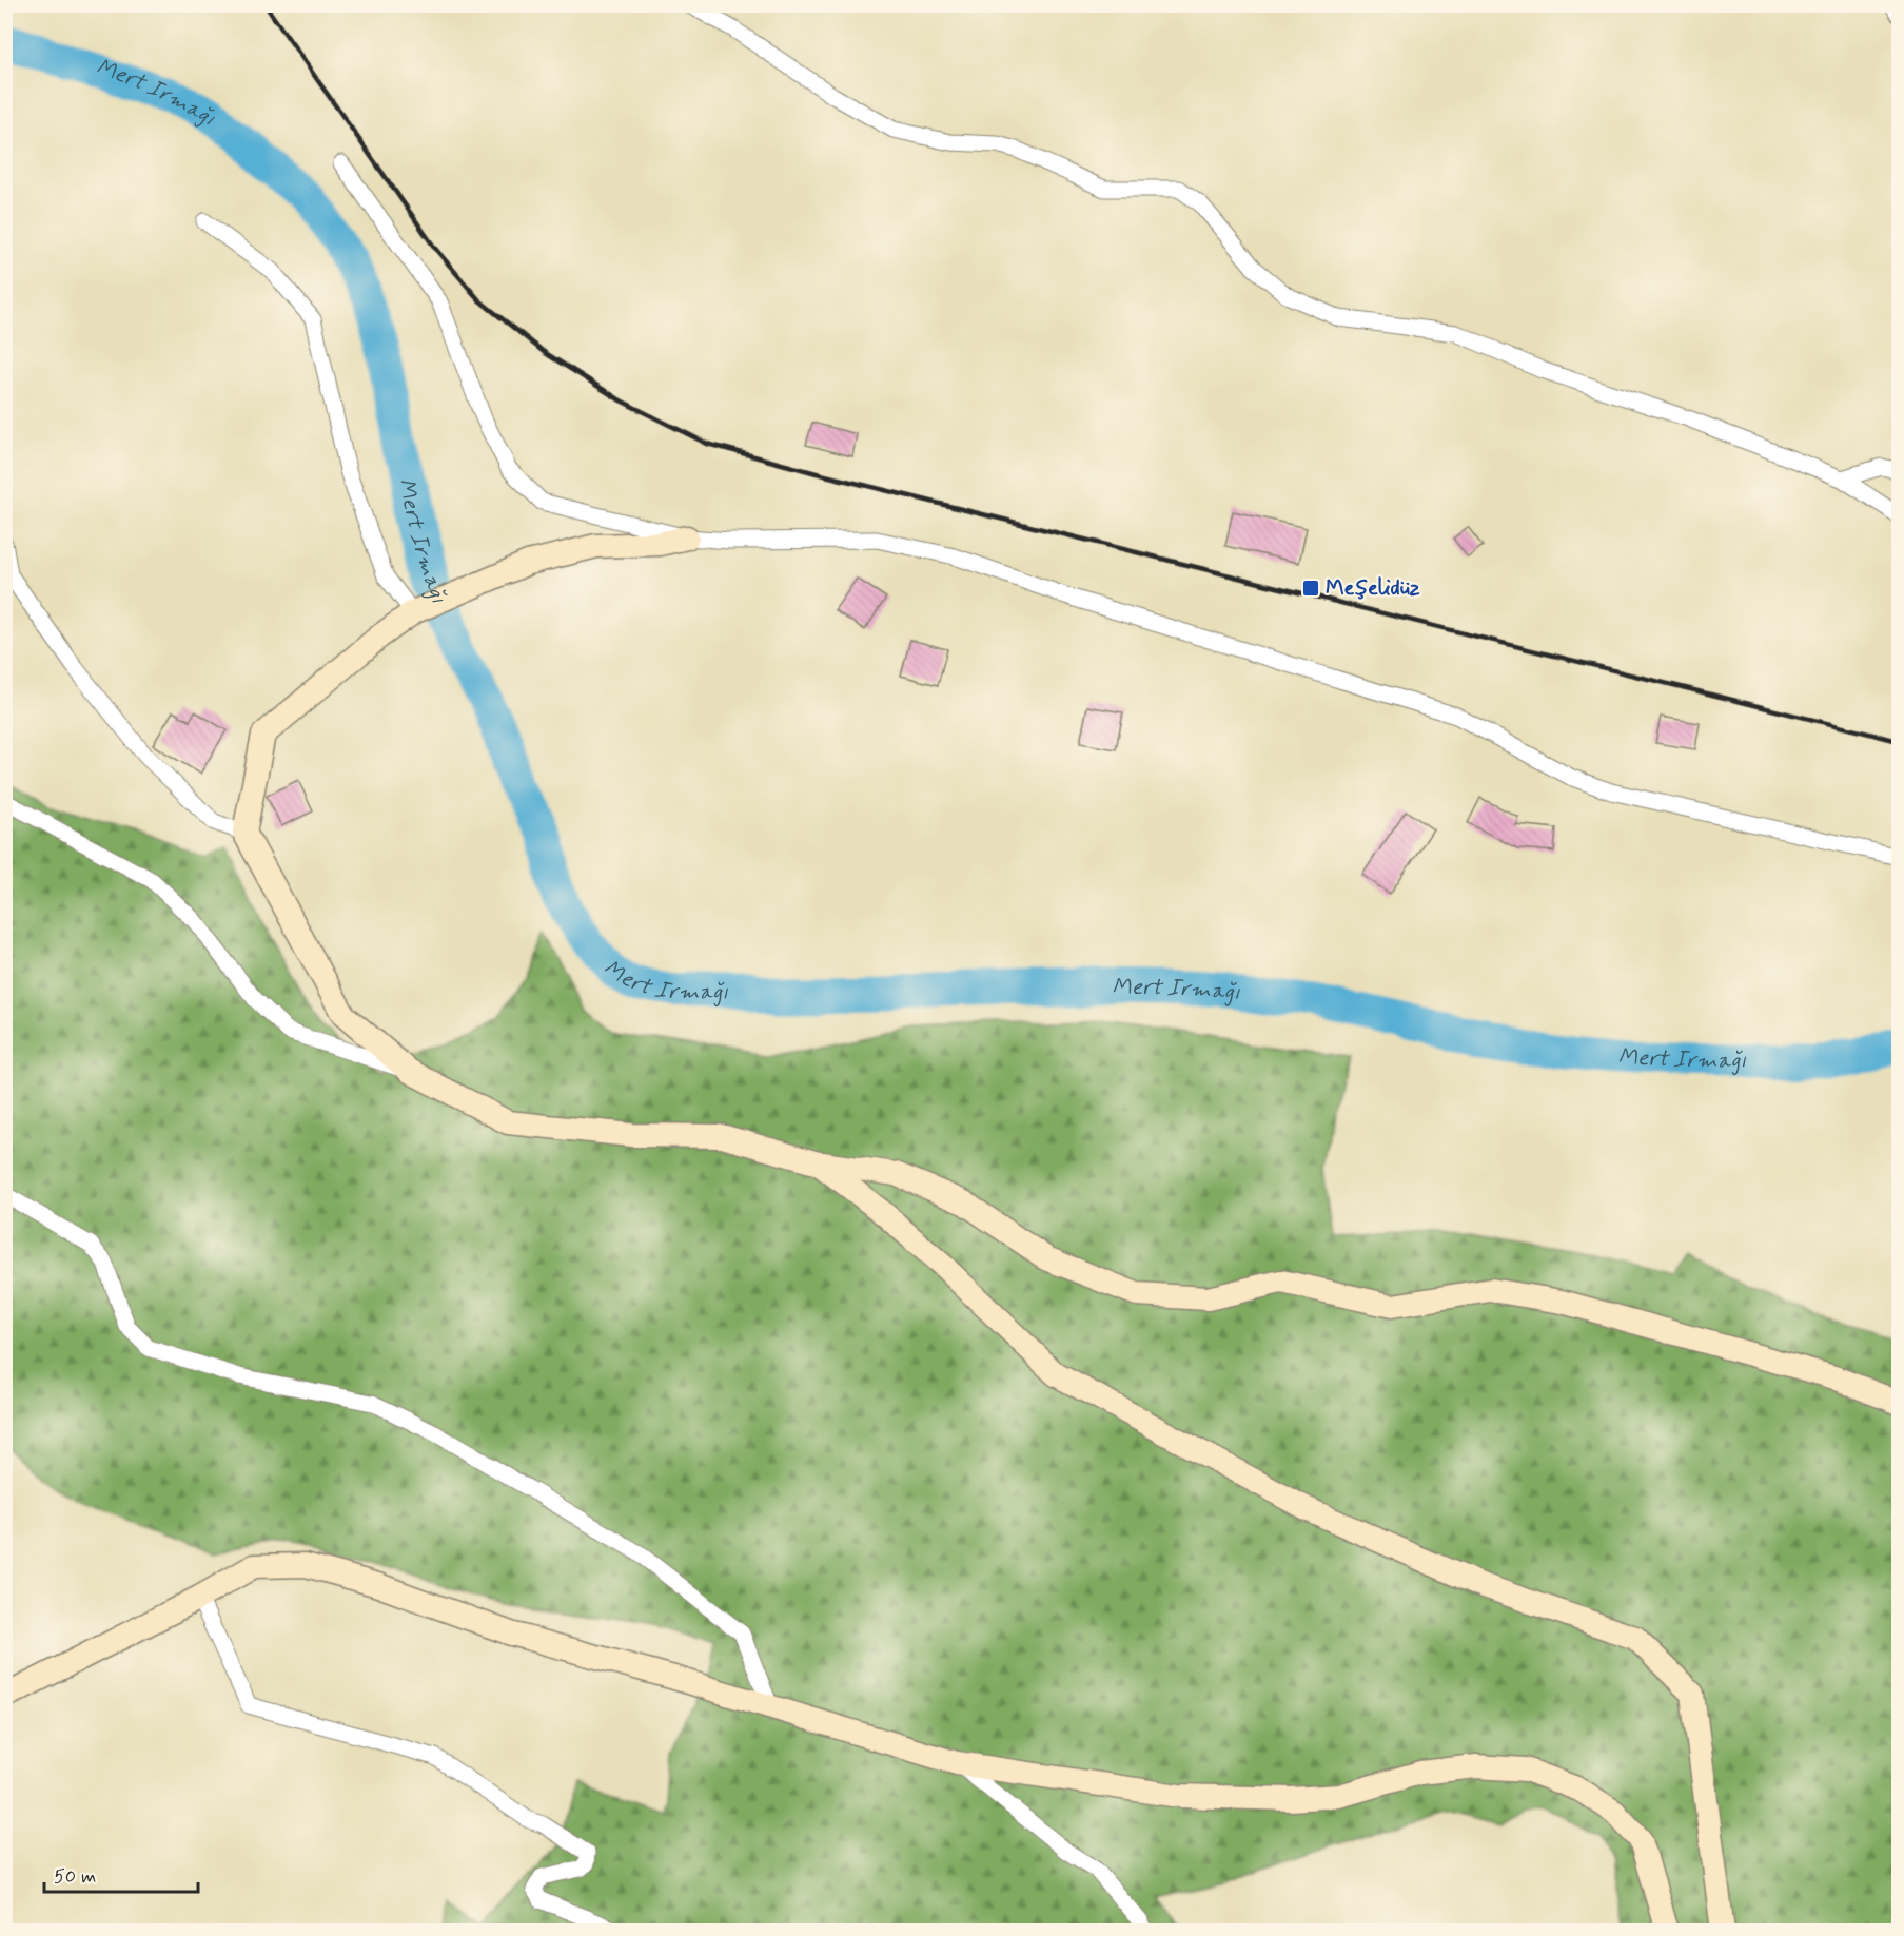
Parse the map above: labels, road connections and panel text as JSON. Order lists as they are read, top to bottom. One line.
{"water":["Mert Irmağı"],"places":{"transit":["Meşelidüz"]},"scale_bar":"50 m"}
